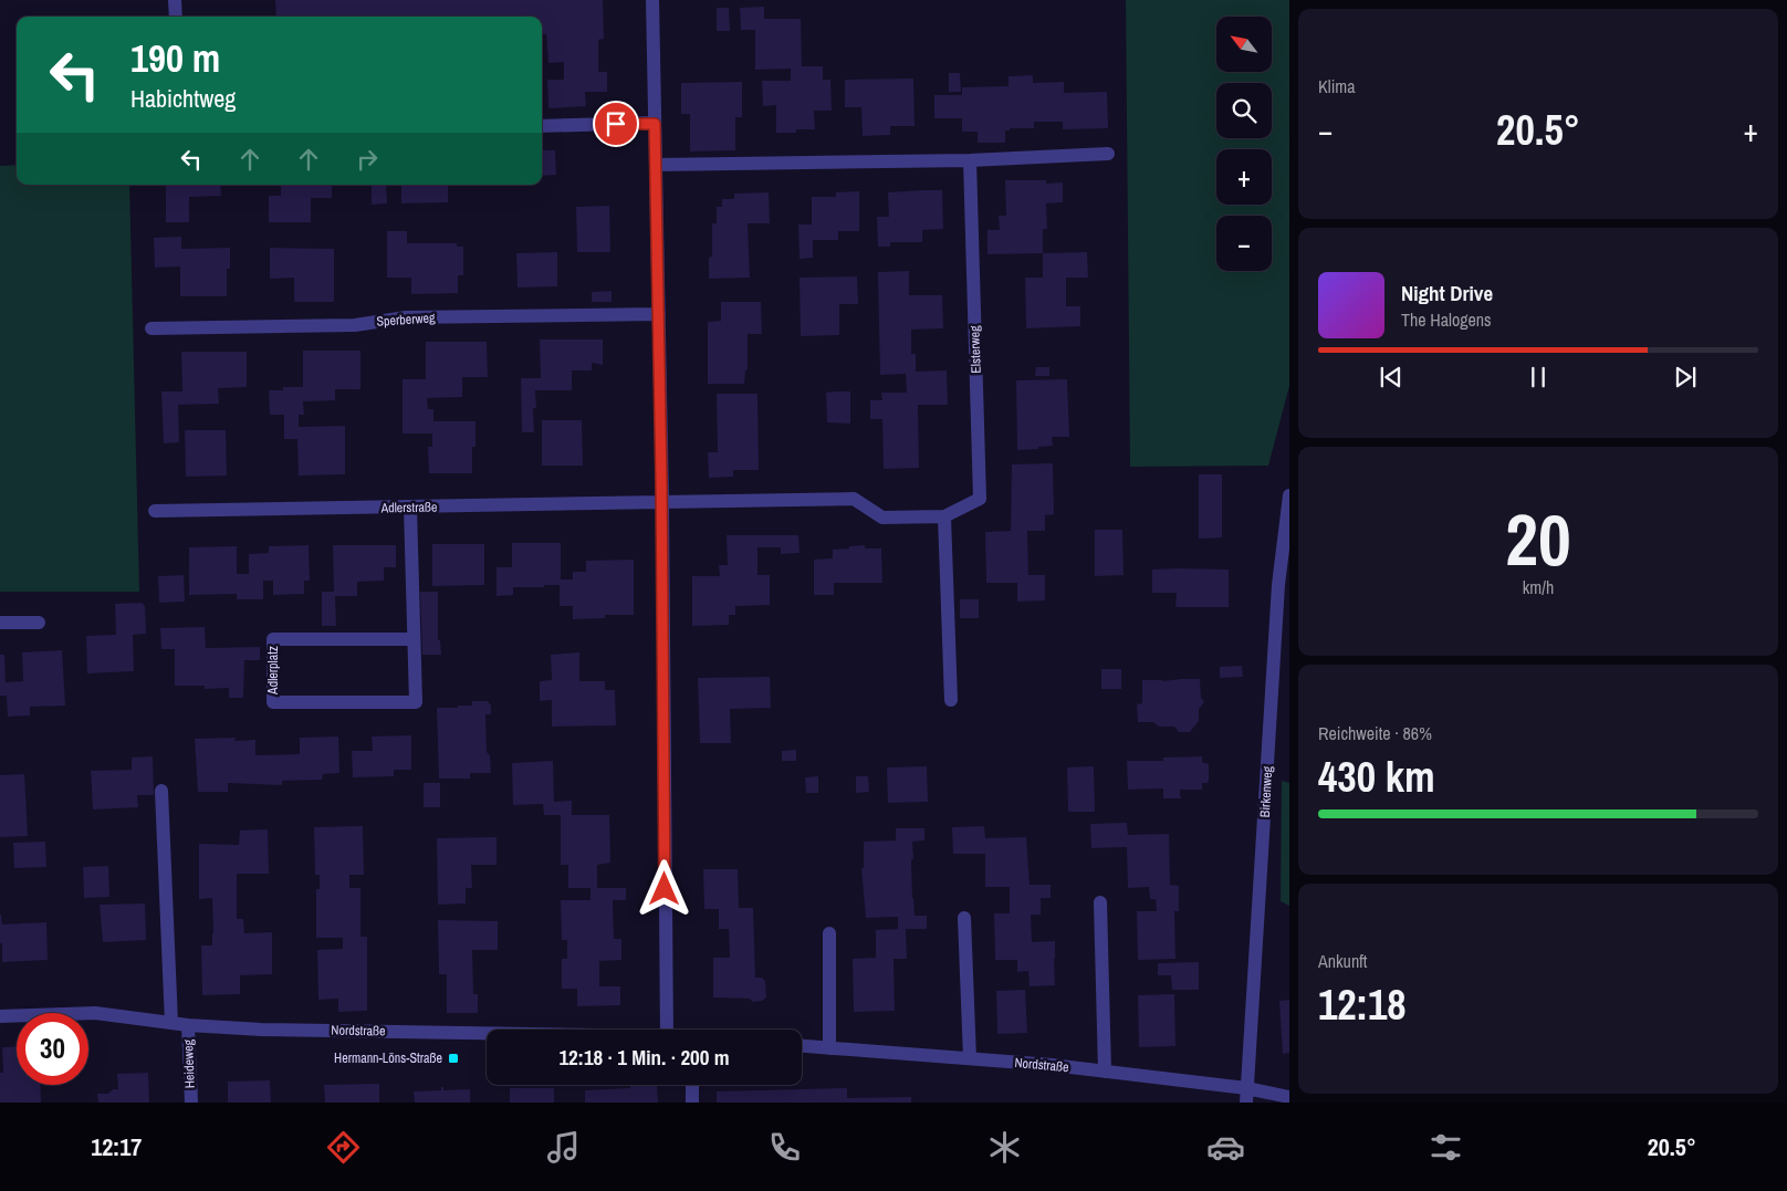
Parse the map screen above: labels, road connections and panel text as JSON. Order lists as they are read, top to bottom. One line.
{"streets":{"street":["Sperberweg","Elsterweg","Adlerstraße","Adlerplatz","Birkenweg","Nordstraße","Heideweg"]},"crossings":[["Elsterweg","Adlerstraße"],["Adlerstraße","Adlerplatz"],["Birkenweg","Nordstraße"],["Nordstraße","Heideweg"]],"places":{"transit":["Hermann-Löns-Straße"]},"north":"top left","page":{"tile":["Klima",["20","km/h"],["Reichweite · 86%","430 km"],["Ankunft","12:18"]],"map_buttons":["+","−"],"turn":["190 m","Habichtweg"],"heat":["−","20.5°","+"],"song":["Night Drive","The Halogens"],"limit":"30","trip":"12:18 · 1 Min. · 200 m","tabs":["12:17","20.5°"]}}
